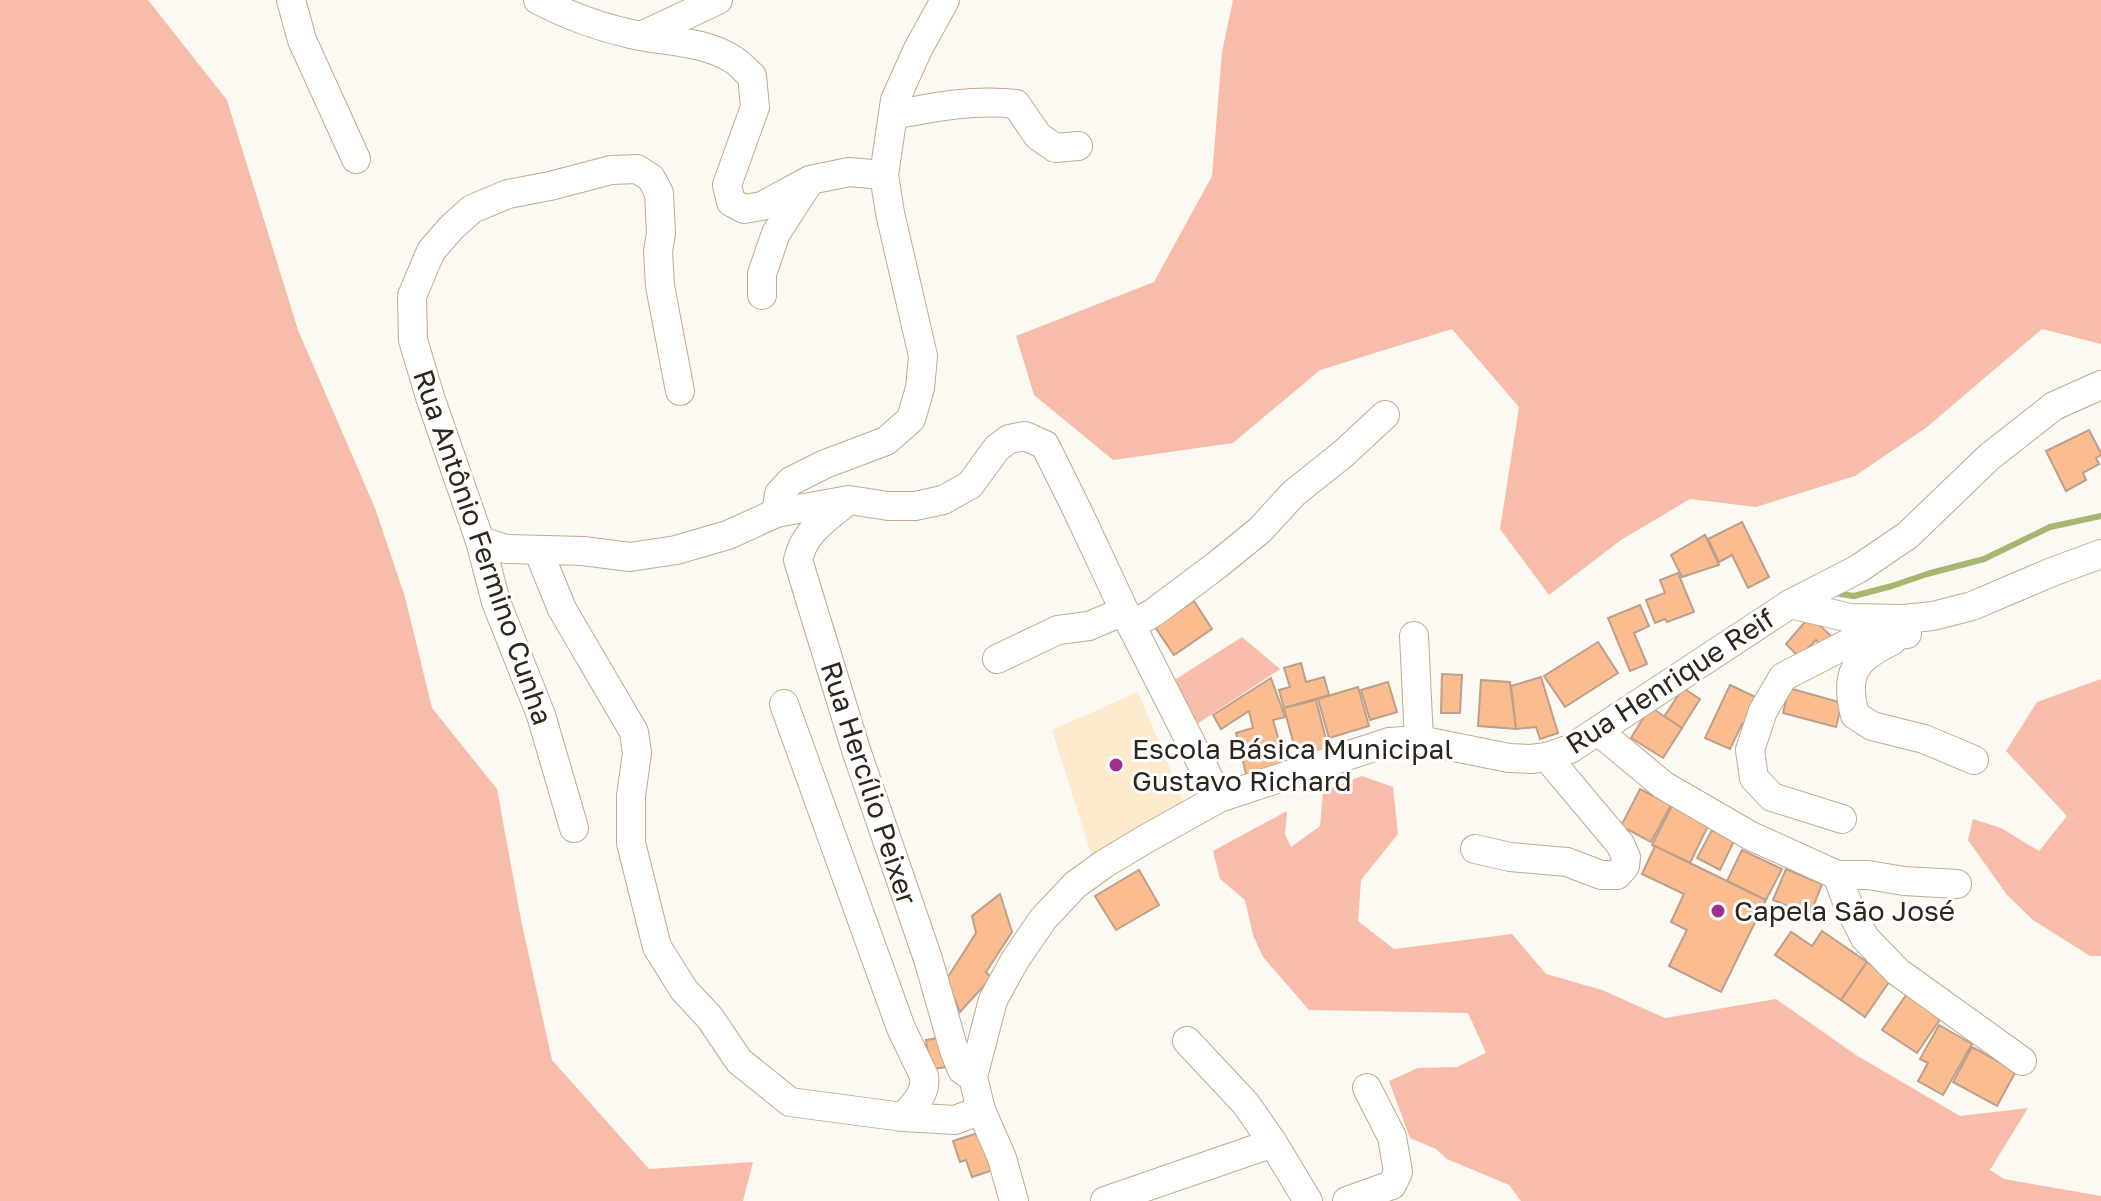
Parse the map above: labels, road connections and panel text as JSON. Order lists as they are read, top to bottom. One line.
{"streets":{"street":["Rua Antônio Fermino Cunha","Rua Henrique Reif","Rua Hercílio Peixer"]},"crossings":[["Rua Henrique Reif","Rua Hercílio Peixer"]],"places":["Escola Básica Municipal Gustavo Richard","Capela São José"]}
